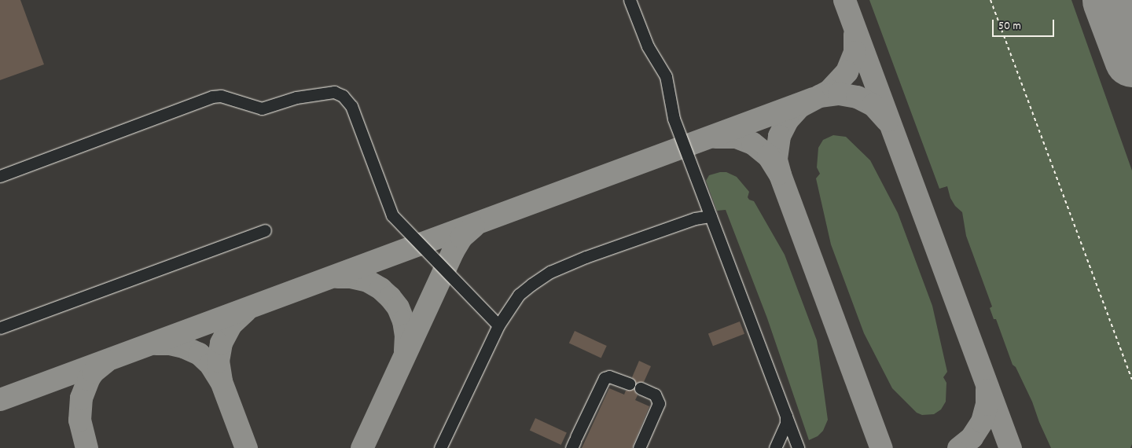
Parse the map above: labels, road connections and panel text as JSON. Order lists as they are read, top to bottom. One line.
{"scale_bar":"50 m"}
